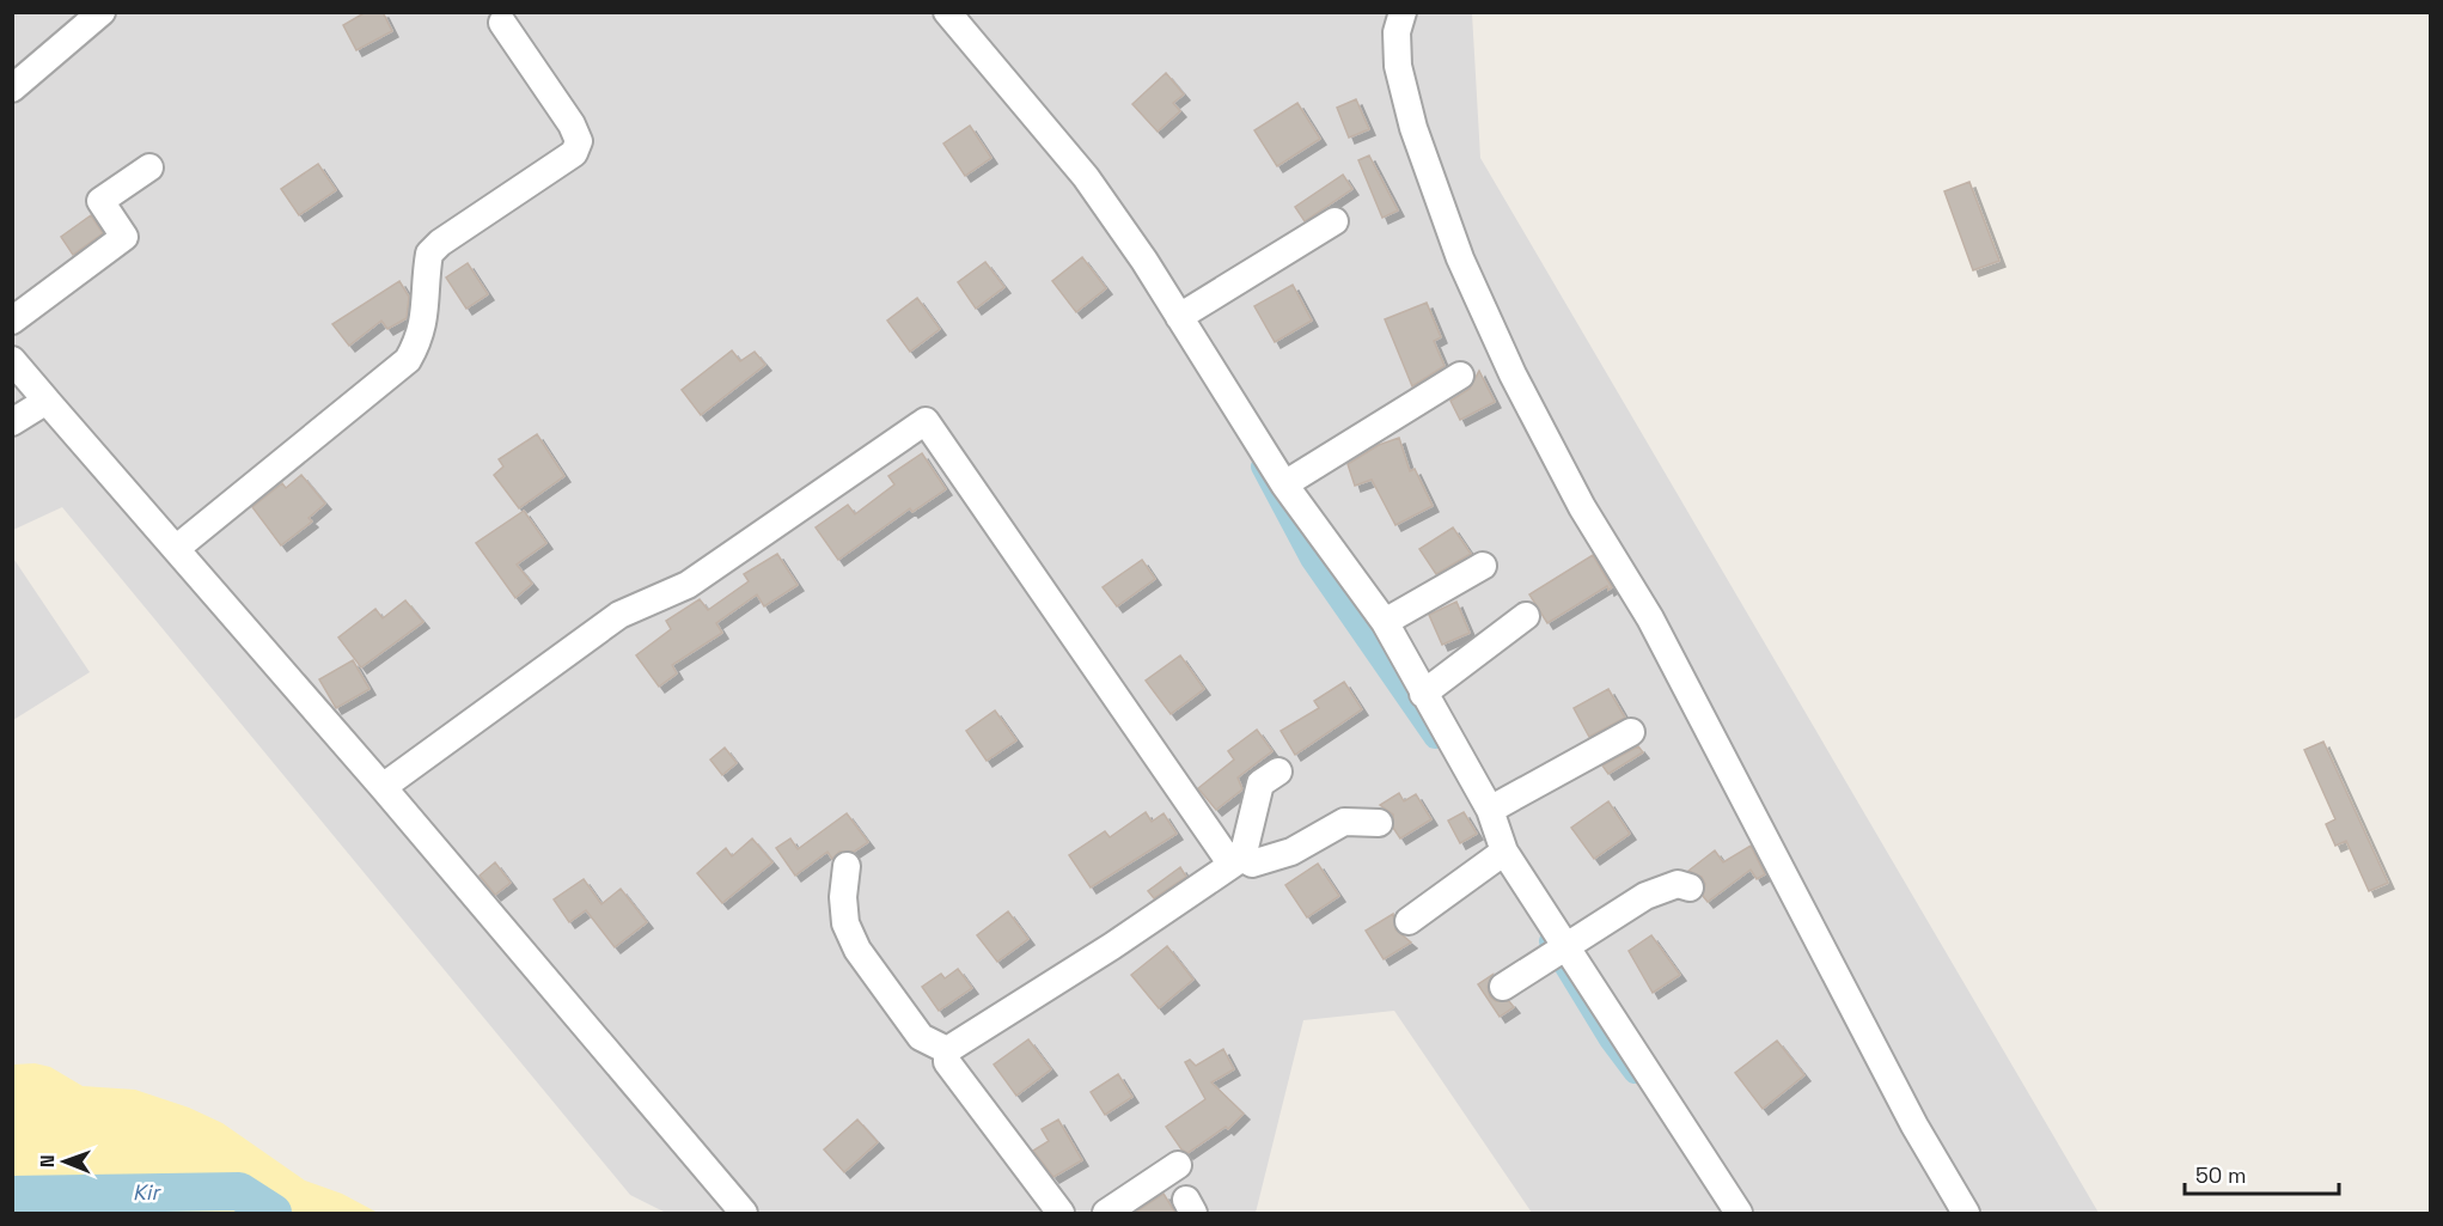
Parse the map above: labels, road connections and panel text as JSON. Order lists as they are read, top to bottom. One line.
{"water":["Kir"],"scale_bar":"50 m","north":"left"}
